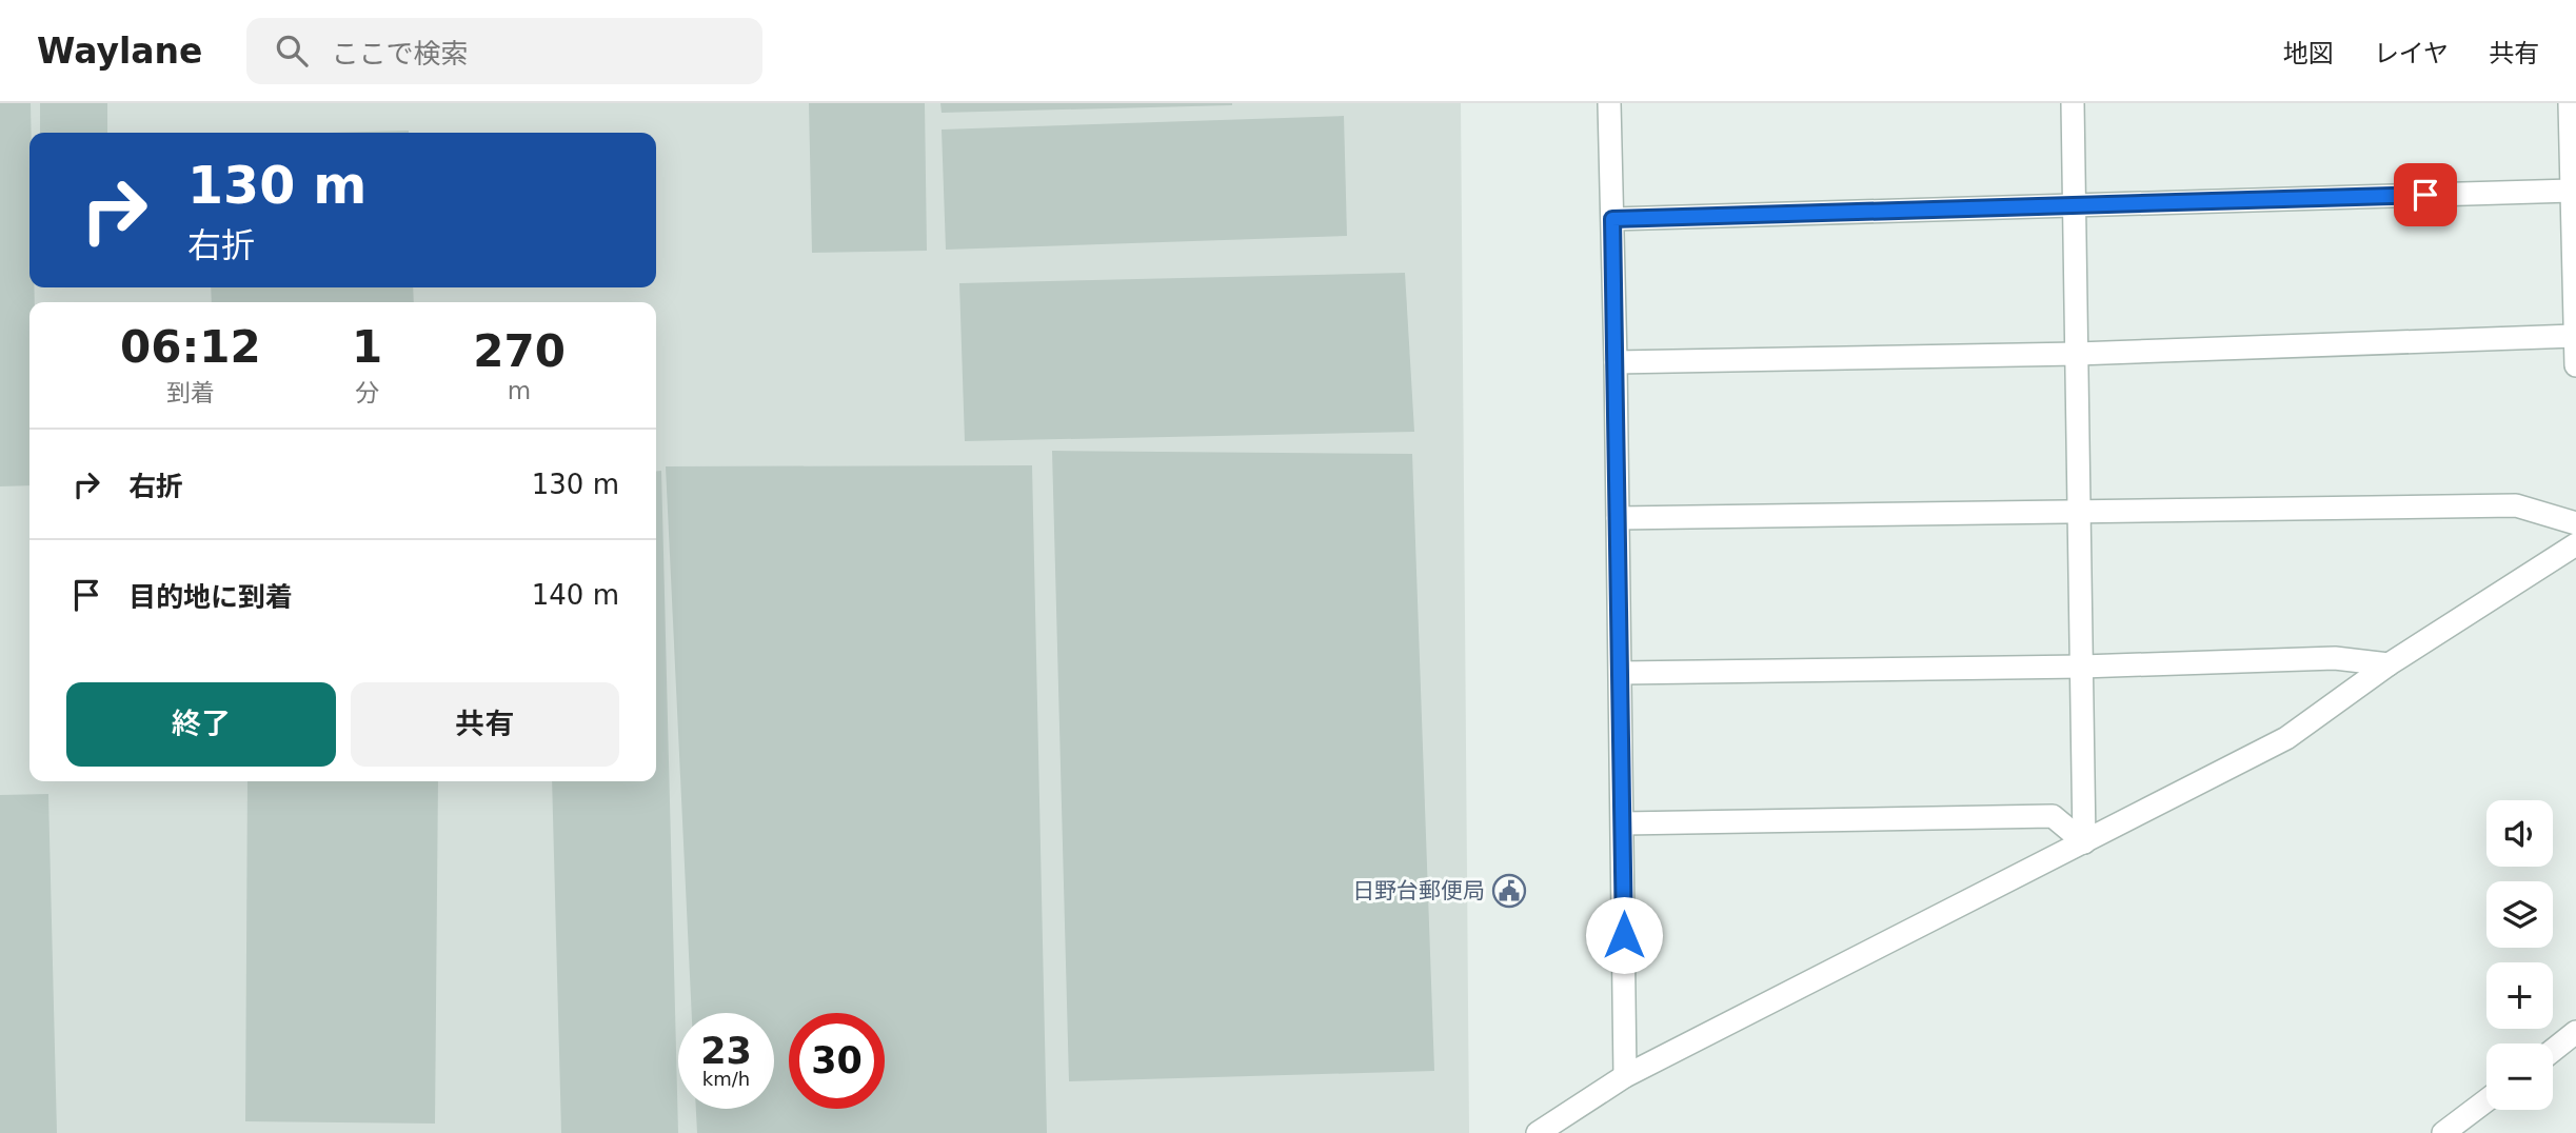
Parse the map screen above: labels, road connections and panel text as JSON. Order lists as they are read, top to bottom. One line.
{"places":{"public building":["日野台郵便局"]},"page":{"header":"Waylane","search":"ここで検索","nav":["地図","レイヤ","共有"],"turn":["130 m","右折"],"eta":["06:12","到着","1","分","270","m"],"list":[{"name":"右折","value":"130 m"},{"name":"目的地に到着","value":"140 m"}],"buttons":["終了","共有"],"map_buttons":["+","−"],"speed":"23 km/h","limit":"30"}}
